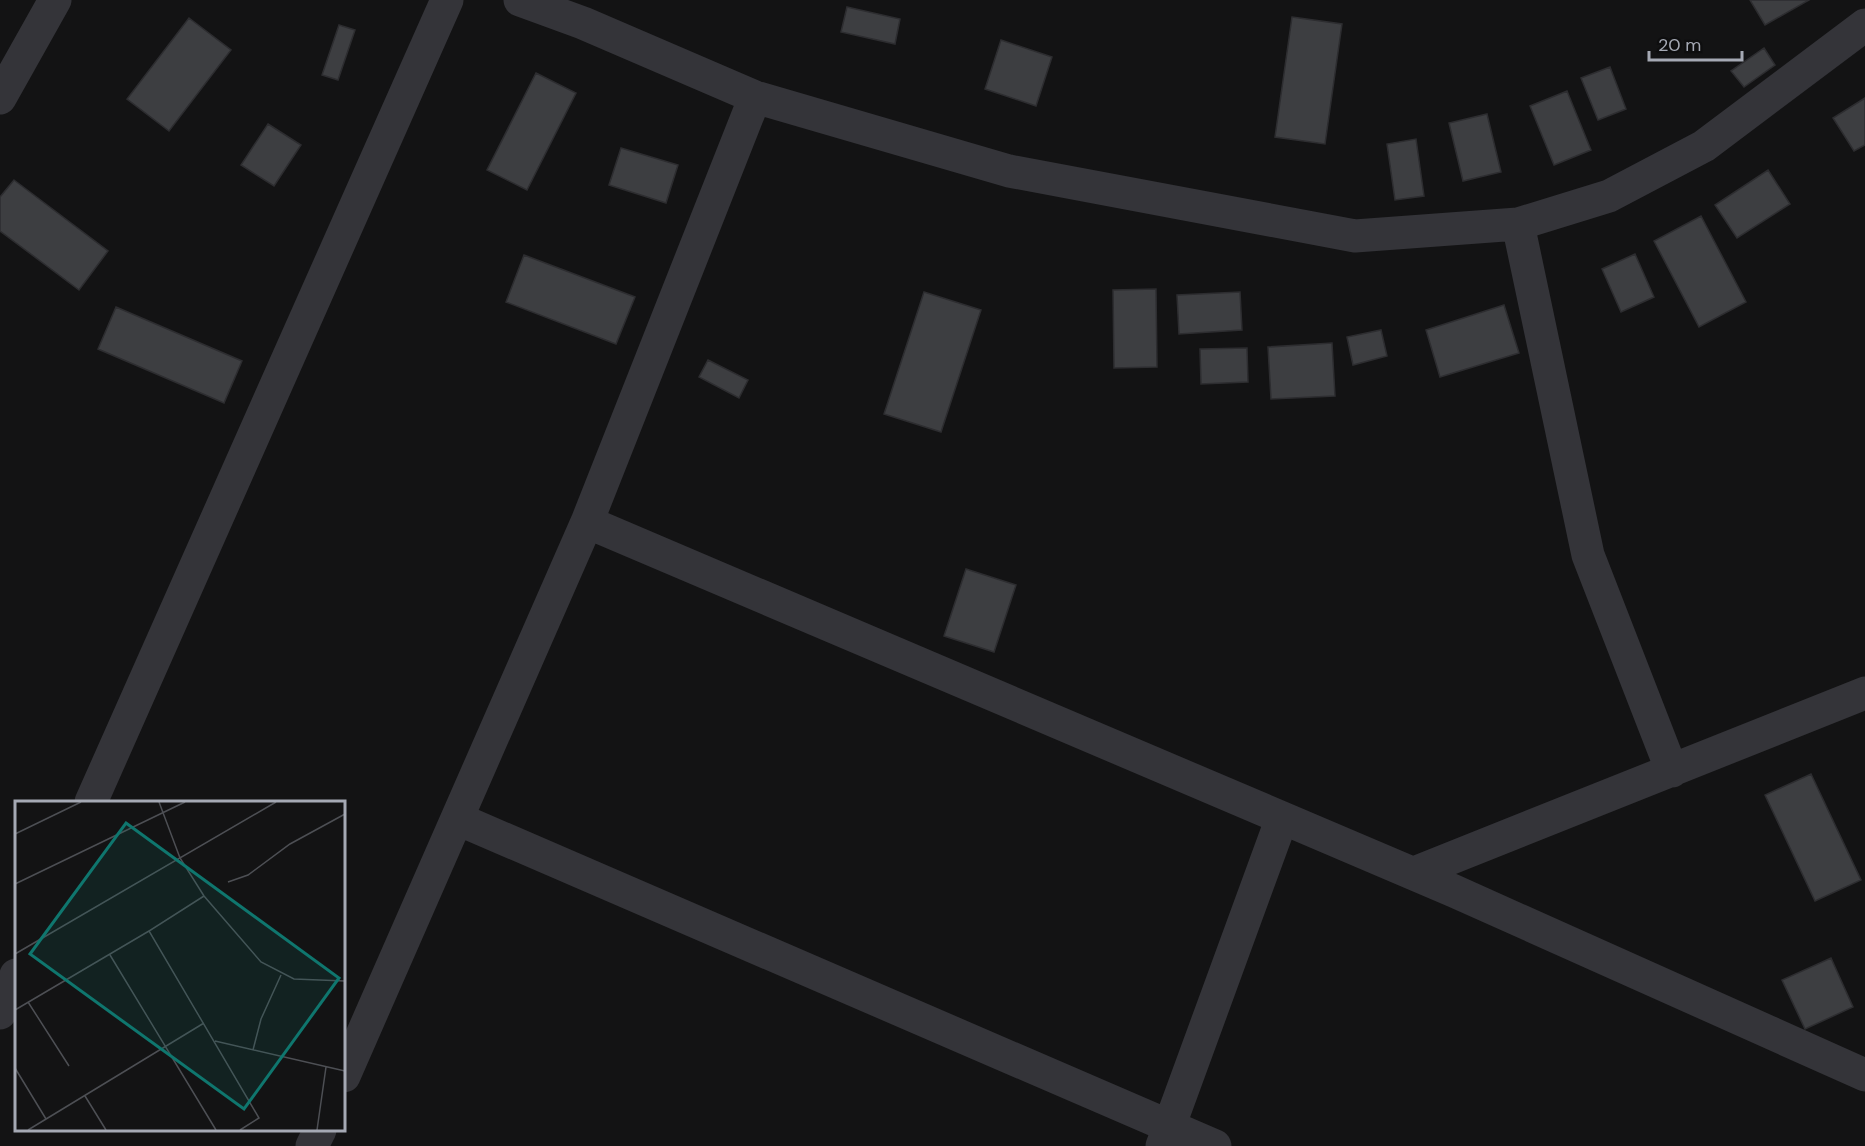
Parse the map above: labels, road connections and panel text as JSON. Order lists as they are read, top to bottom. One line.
{"scale_bar":"20 m"}
